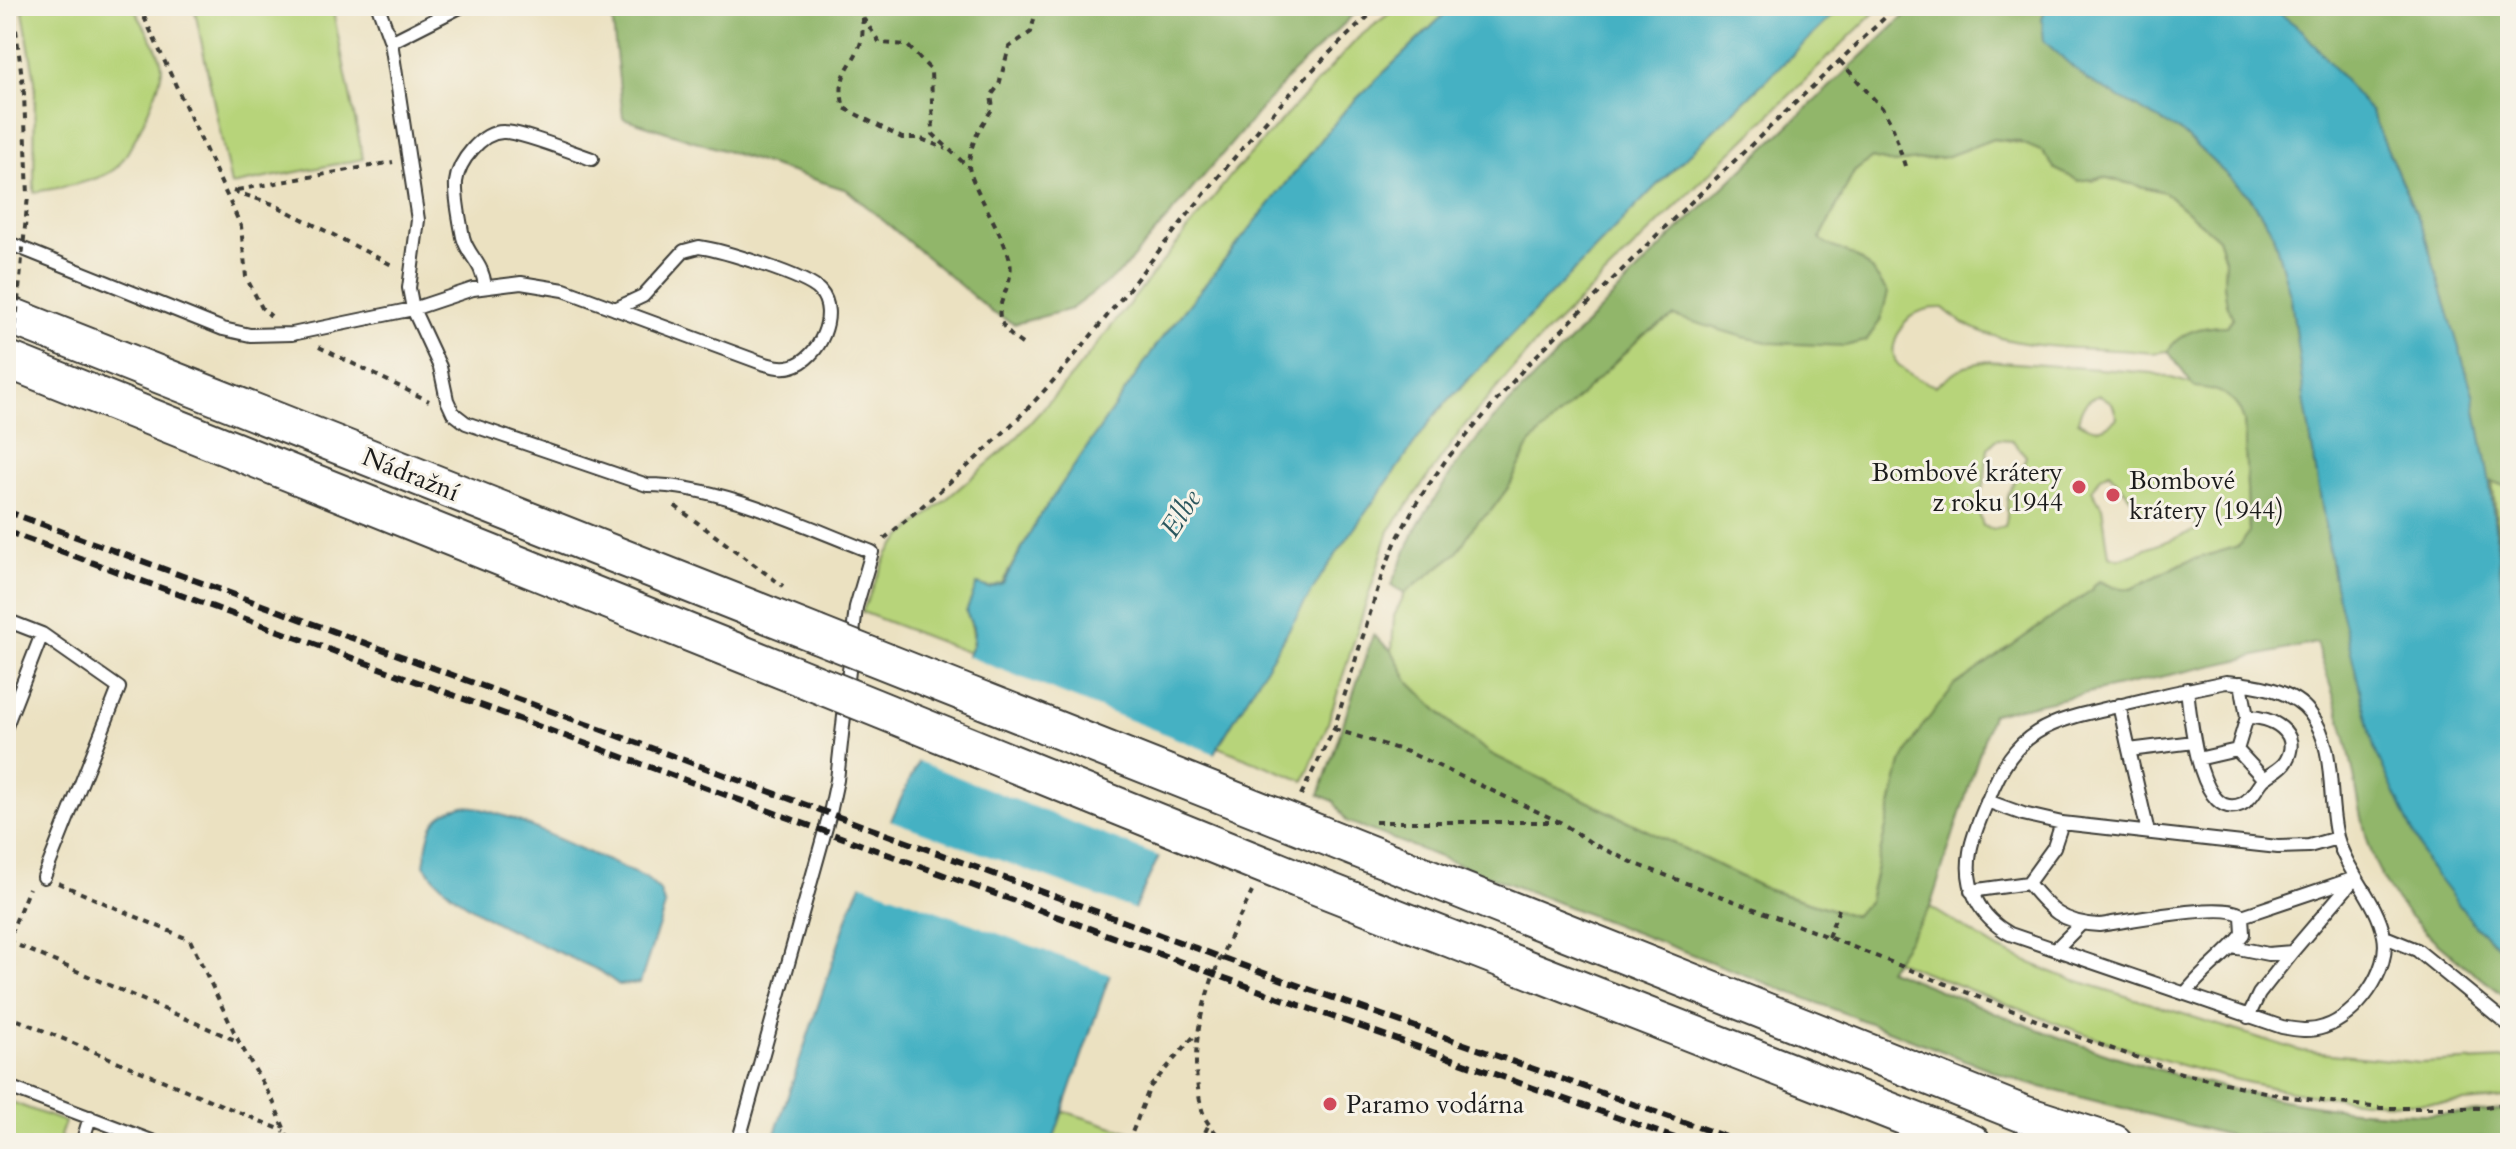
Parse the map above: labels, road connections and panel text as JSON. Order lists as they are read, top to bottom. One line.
{"streets":{"main road":["Nádražní"]},"water":["Elbe"],"places":["Bombové krátery z roku 1944","Bombové krátery (1944)","Paramo vodárna"]}
